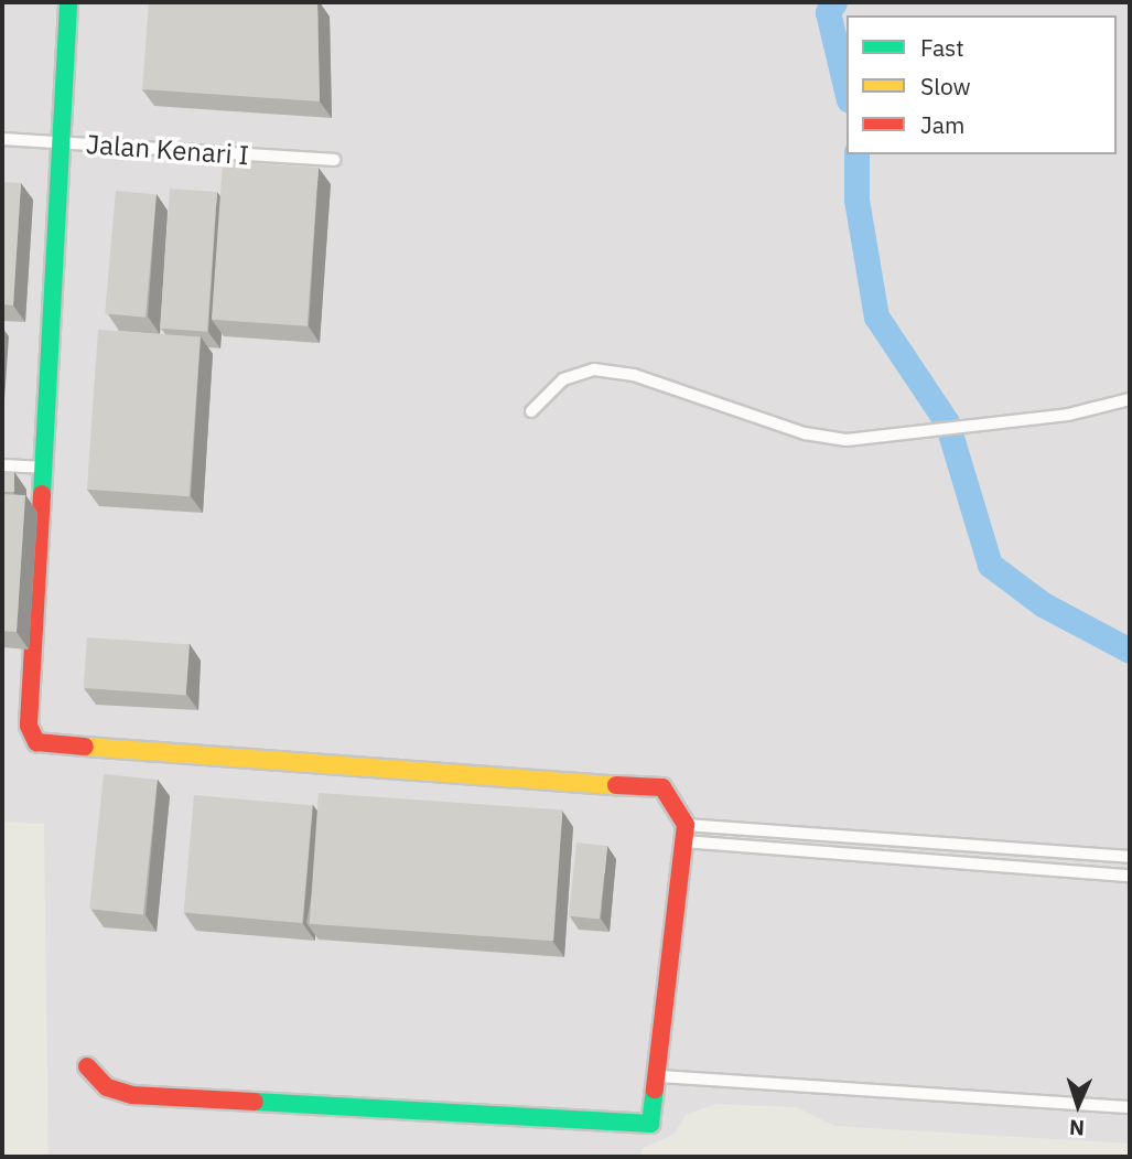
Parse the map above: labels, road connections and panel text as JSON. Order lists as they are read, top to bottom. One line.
{"streets":{"street":["Jalan Kenari I"]},"legend":["Fast","Slow","Jam"],"north":"bottom"}
